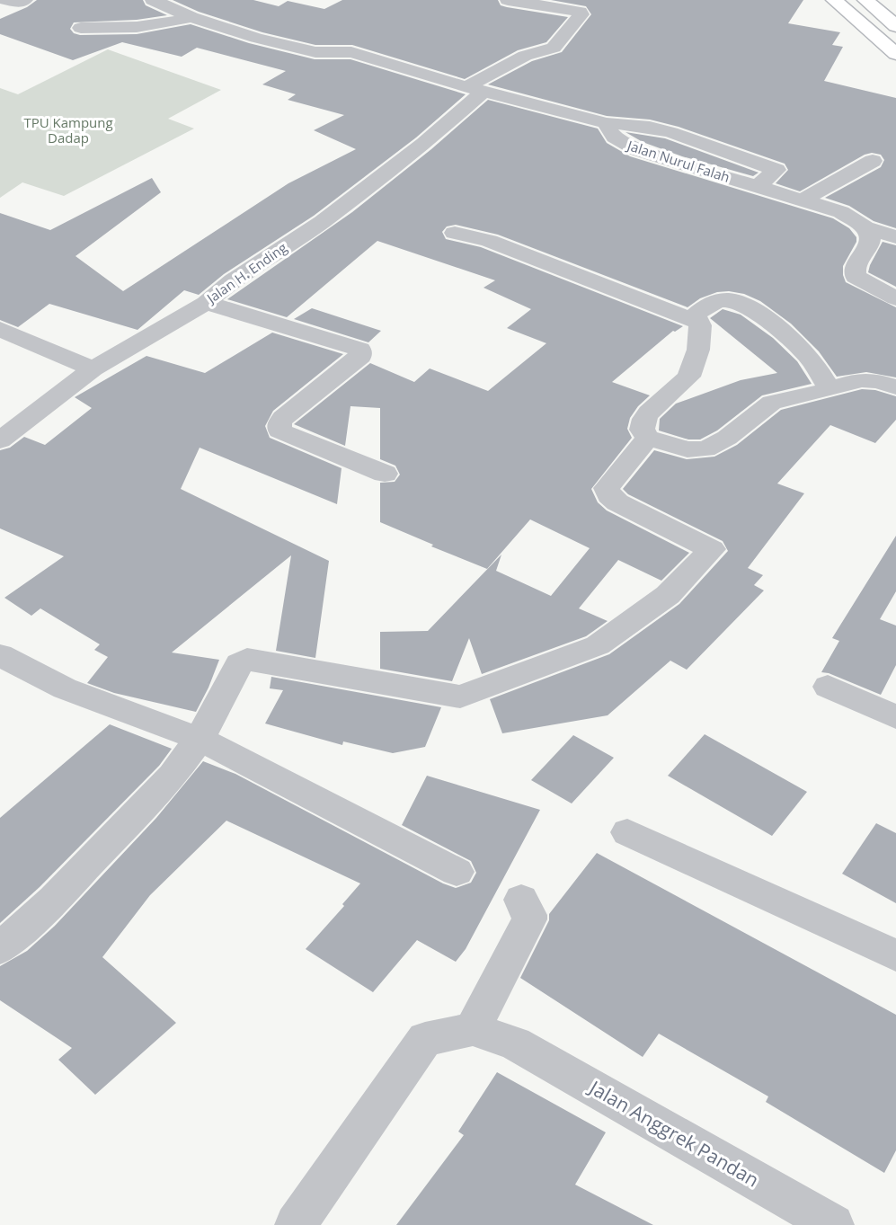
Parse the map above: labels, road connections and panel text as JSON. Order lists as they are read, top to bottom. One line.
{"streets":{"street":["Jalan H. Ending","Jalan Anggrek Pandan"]},"parks":["TPU Kampung Dadap"]}
